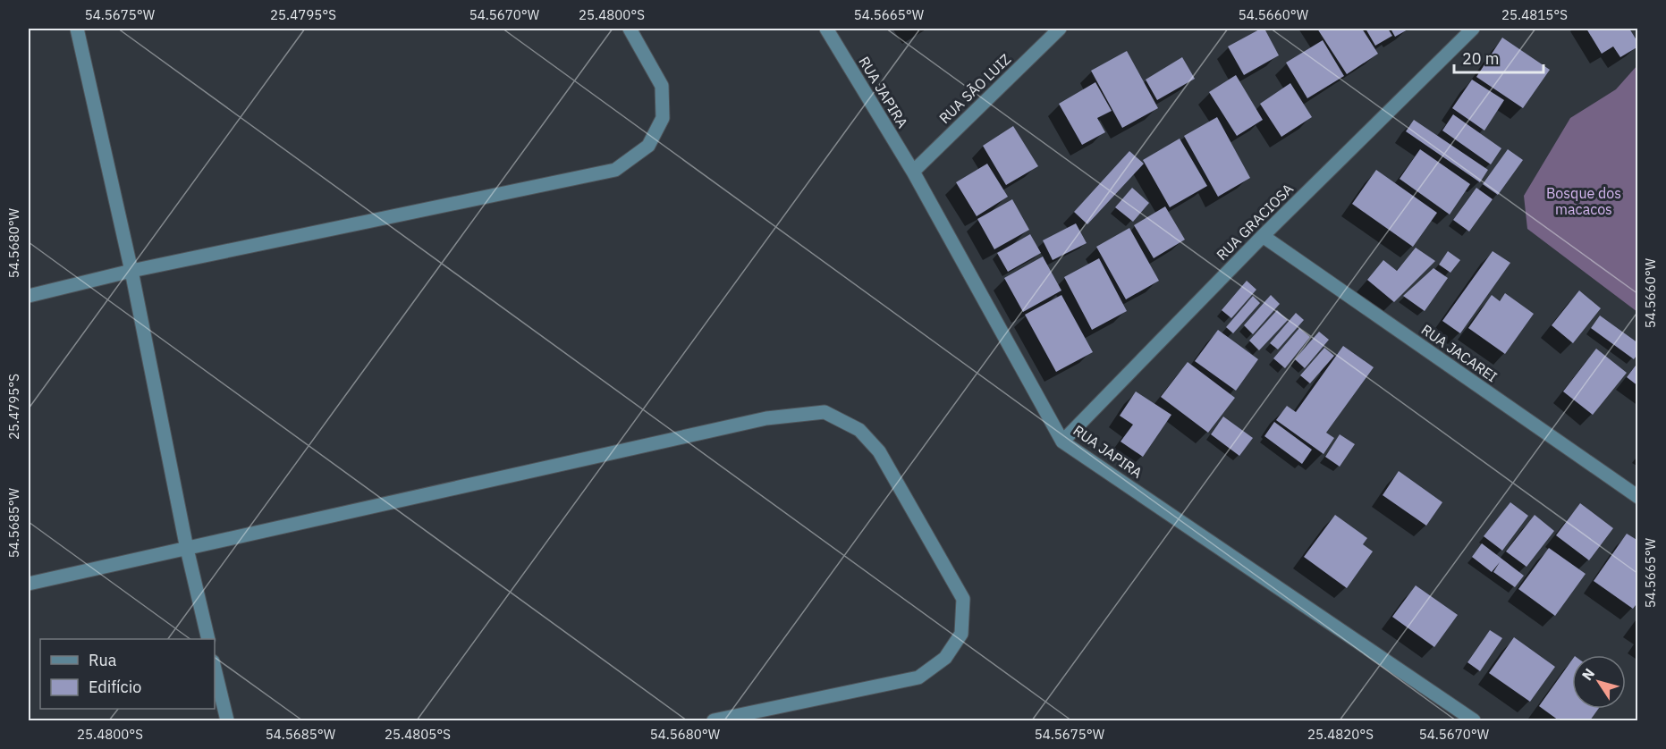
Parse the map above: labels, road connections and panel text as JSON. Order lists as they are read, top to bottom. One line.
{"streets":{"street":["RUA SÃO LUIZ","RUA JAPIRA","RUA GRACIOSA","RUA JACAREI"]},"crossings":[["RUA SÃO LUIZ","RUA JAPIRA"],["RUA JAPIRA","RUA GRACIOSA"],["RUA GRACIOSA","RUA JACAREI"]],"parks":["Bosque dos macacos"],"legend":["Rua","Edifício"],"scale_bar":"20 m","north":"top left","coordinates":["54.5675°W","25.4795°S","54.5670°W","25.4800°S","54.5665°W","54.5660°W","25.4815°S","54.5680°W","54.5685°W","25.4805°S","25.4820°S"]}
